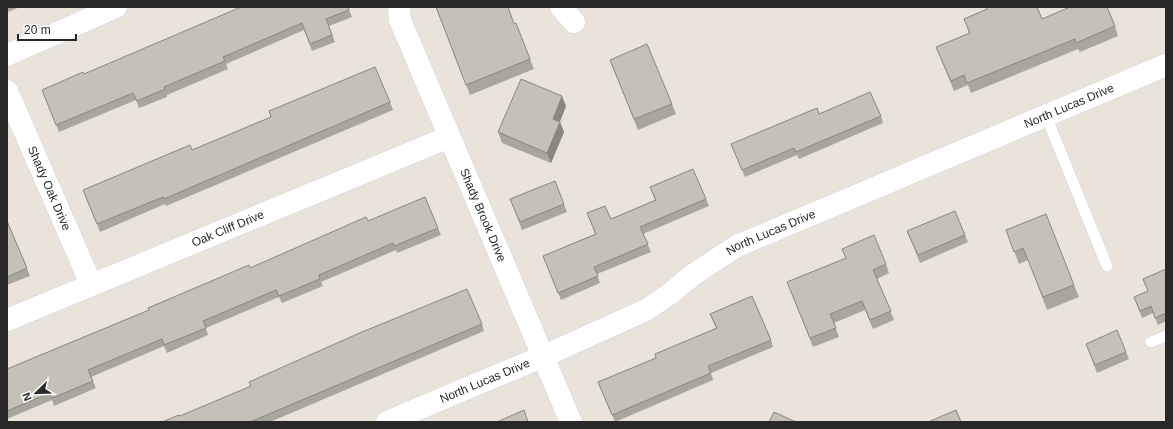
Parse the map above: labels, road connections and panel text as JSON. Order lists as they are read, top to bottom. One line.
{"streets":{"street":["North Lucas Drive","Shady Oak Drive","Shady Brook Drive","Oak Cliff Drive"]},"crossings":[["North Lucas Drive","Shady Brook Drive"],["Shady Oak Drive","Oak Cliff Drive"],["Shady Brook Drive","Oak Cliff Drive"]],"scale_bar":"20 m","north":"bottom left"}
